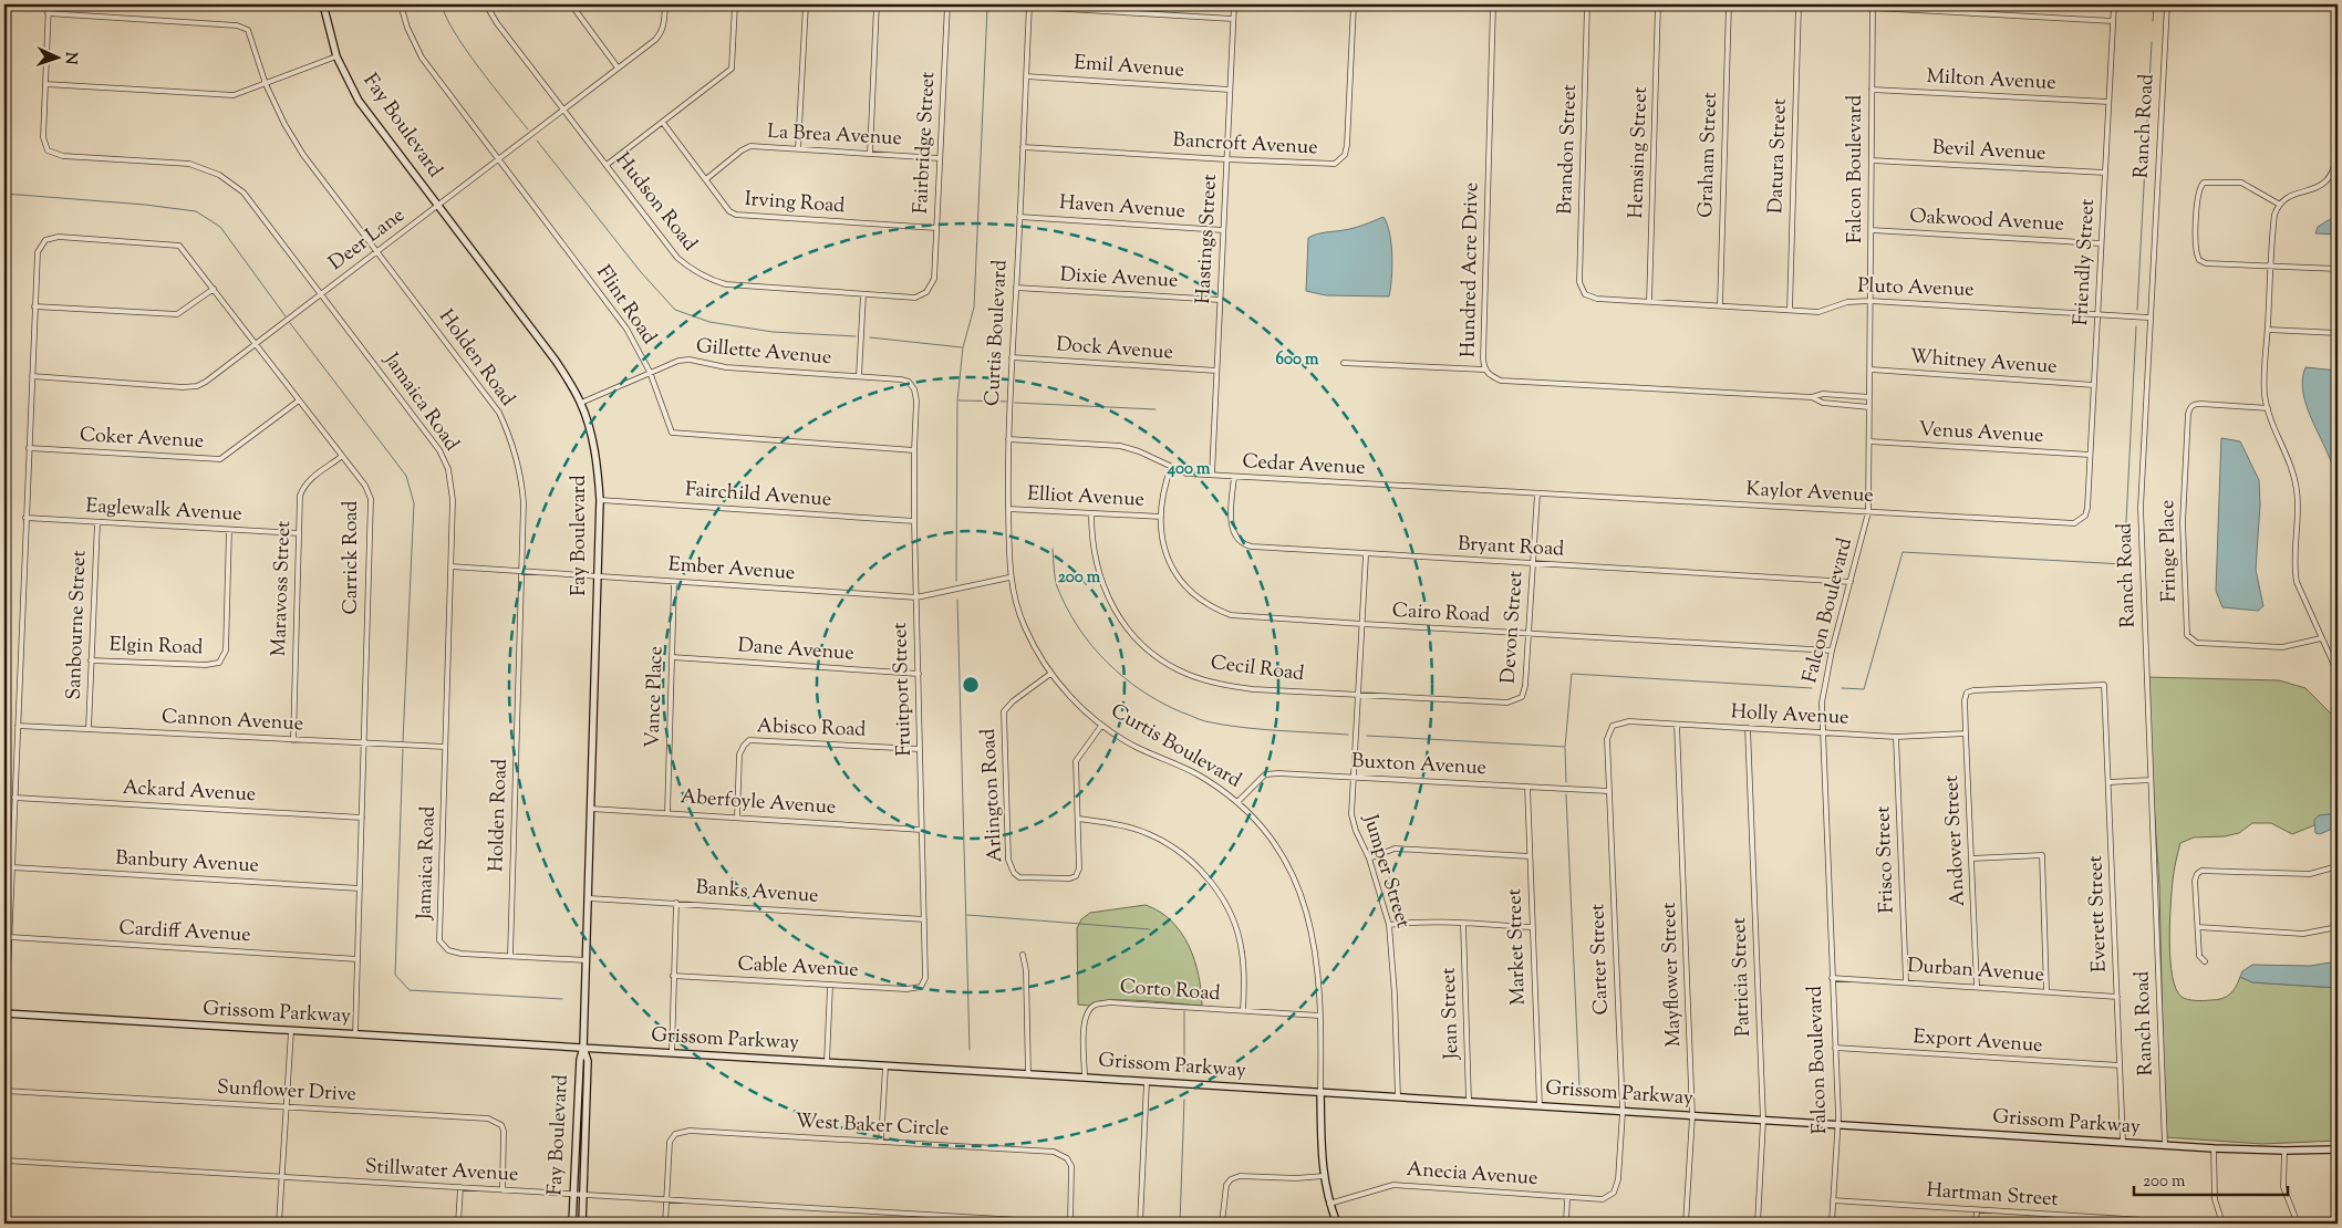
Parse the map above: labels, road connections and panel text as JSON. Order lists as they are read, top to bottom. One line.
{"streets":{"main road":["Fay Boulevard","Curtis Boulevard","Grissom Parkway"],"street":["Emil Avenue","Milton Avenue","Ranch Road","La Brea Avenue","Fairbridge Street","Bancroft Avenue","Brandon Street","Bevil Avenue","Hemsing Street","Graham Street","Datura Street","Falcon Boulevard","Hudson Road","Irving Road","Haven Avenue","Oakwood Avenue","Hastings Street","Deer Lane","Friendly Street","Hundred Acre Drive","Dixie Avenue","Pluto Avenue","Flint Road","Dock Avenue","Gillette Avenue","Holden Road","Whitney Avenue","Jamaica Road","Venus Avenue","Coker Avenue","Cedar Avenue","Kaylor Avenue","Fairchild Avenue","Elliot Avenue","Eaglewalk Avenue","Bryant Road","Fringe Place","Carrick Road","Ember Avenue","Maravoss Street","Cairo Road","Sanbourne Street","Devon Street","Elgin Road","Dane Avenue","Cecil Road","Fruitport Street","Vance Place","Holly Avenue","Cannon Avenue","Abisco Road","Buxton Avenue","Ackard Avenue","Arlington Road","Aberfoyle Avenue","Andover Street","Frisco Street","Banbury Avenue","Jumper Street","Banks Avenue","Everett Street","Cardiff Avenue","Market Street","Carter Street","Cable Avenue","Durban Avenue","Mayflower Street","Patricia Street","Corto Road","Jean Street","Export Avenue","Sunflower Drive","West Baker Circle","Stillwater Avenue","Anecia Avenue","Hartman Street"]},"crossings":[["Emil Avenue","Hastings Street"],["Emil Avenue","Curtis Boulevard"],["Milton Avenue","Falcon Boulevard"],["Milton Avenue","Friendly Street"],["Fay Boulevard","Deer Lane"],["Fay Boulevard","Gillette Avenue"],["Fay Boulevard","Jamaica Road"],["Fay Boulevard","Fairchild Avenue"],["Fay Boulevard","Ember Avenue"],["Fay Boulevard","Aberfoyle Avenue"],["Fay Boulevard","Banks Avenue"],["Fay Boulevard","Grissom Parkway"],["Fay Boulevard","Stillwater Avenue"],["Ranch Road","Pluto Avenue"],["Ranch Road","Grissom Parkway"],["La Brea Avenue","Fairbridge Street"],["La Brea Avenue","Irving Road"],["Fairbridge Street","Hudson Road"],["Fairbridge Street","Irving Road"],["Bancroft Avenue","Hastings Street"],["Bancroft Avenue","Curtis Boulevard"],["Brandon Street","Pluto Avenue"],["Bevil Avenue","Falcon Boulevard"],["Bevil Avenue","Friendly Street"],["Hemsing Street","Pluto Avenue"],["Graham Street","Pluto Avenue"],["Datura Street","Pluto Avenue"],["Falcon Boulevard","Oakwood Avenue"],["Falcon Boulevard","Hundred Acre Drive"],["Falcon Boulevard","Pluto Avenue"],["Falcon Boulevard","Whitney Avenue"],["Falcon Boulevard","Venus Avenue"],["Falcon Boulevard","Kaylor Avenue"],["Falcon Boulevard","Bryant Road"],["Falcon Boulevard","Cairo Road"],["Falcon Boulevard","Holly Avenue"],["Falcon Boulevard","Durban Avenue"],["Falcon Boulevard","Grissom Parkway"],["Falcon Boulevard","Export Avenue"],["Falcon Boulevard","Hartman Street"],["Hudson Road","Deer Lane"],["Haven Avenue","Hastings Street"],["Haven Avenue","Curtis Boulevard"],["Oakwood Avenue","Friendly Street"],["Hastings Street","Dixie Avenue"],["Hastings Street","Dock Avenue"],["Hastings Street","Cedar Avenue"],["Deer Lane","Flint Road"],["Deer Lane","Holden Road"],["Deer Lane","Jamaica Road"],["Deer Lane","Carrick Road"],["Friendly Street","Pluto Avenue"],["Friendly Street","Whitney Avenue"],["Friendly Street","Venus Avenue"],["Friendly Street","Kaylor Avenue"],["Dixie Avenue","Curtis Boulevard"],["Flint Road","Gillette Avenue"],["Flint Road","Fruitport Street"],["Curtis Boulevard","Dock Avenue"],["Curtis Boulevard","Cedar Avenue"],["Curtis Boulevard","Elliot Avenue"],["Curtis Boulevard","Ember Avenue"],["Curtis Boulevard","Buxton Avenue"],["Curtis Boulevard","Arlington Road"],["Curtis Boulevard","Corto Road"],["Curtis Boulevard","Grissom Parkway"],["Curtis Boulevard","Anecia Avenue"],["Gillette Avenue","Fruitport Street"],["Holden Road","Jamaica Road"],["Holden Road","Ember Avenue"],["Jamaica Road","Ember Avenue"],["Jamaica Road","Cannon Avenue"],["Coker Avenue","Carrick Road"],["Cedar Avenue","Kaylor Avenue"],["Cedar Avenue","Bryant Road"],["Cedar Avenue","Cairo Road"],["Cedar Avenue","Devon Street"],["Kaylor Avenue","Devon Street"],["Fairchild Avenue","Fruitport Street"],["Elliot Avenue","Cairo Road"],["Elliot Avenue","Cecil Road"],["Eaglewalk Avenue","Maravoss Street"],["Eaglewalk Avenue","Sanbourne Street"],["Eaglewalk Avenue","Elgin Road"],["Bryant Road","Devon Street"],["Bryant Road","Jumper Street"],["Carrick Road","Maravoss Street"],["Carrick Road","Cannon Avenue"],["Carrick Road","Ackard Avenue"],["Carrick Road","Banbury Avenue"],["Carrick Road","Cardiff Avenue"],["Carrick Road","Grissom Parkway"],["Ember Avenue","Fruitport Street"],["Ember Avenue","Vance Place"],["Maravoss Street","Cannon Avenue"],["Cairo Road","Devon Street"],["Cairo Road","Jumper Street"],["Sanbourne Street","Elgin Road"],["Sanbourne Street","Cannon Avenue"],["Devon Street","Cecil Road"],["Dane Avenue","Fruitport Street"],["Dane Avenue","Vance Place"],["Cecil Road","Jumper Street"],["Fruitport Street","Abisco Road"],["Fruitport Street","Aberfoyle Avenue"],["Fruitport Street","Banks Avenue"],["Fruitport Street","Cable Avenue"],["Vance Place","Aberfoyle Avenue"],["Holly Avenue","Andover Street"],["Holly Avenue","Frisco Street"],["Holly Avenue","Carter Street"],["Holly Avenue","Mayflower Street"],["Holly Avenue","Patricia Street"],["Abisco Road","Aberfoyle Avenue"],["Buxton Avenue","Jumper Street"],["Buxton Avenue","Market Street"],["Buxton Avenue","Carter Street"],["Andover Street","Everett Street"],["Andover Street","Durban Avenue"],["Frisco Street","Durban Avenue"],["Jumper Street","Grissom Parkway"],["Everett Street","Durban Avenue"],["Everett Street","Grissom Parkway"],["Everett Street","Export Avenue"],["Market Street","Grissom Parkway"],["Carter Street","Grissom Parkway"],["Carter Street","Anecia Avenue"],["Mayflower Street","Grissom Parkway"],["Patricia Street","Grissom Parkway"],["Corto Road","Grissom Parkway"],["Grissom Parkway","Jean Street"],["Sunflower Drive","Stillwater Avenue"],["West Baker Circle","Stillwater Avenue"]],"scale_bar":"200 m","north":"right","rings":["600 m","400 m","200 m"]}
